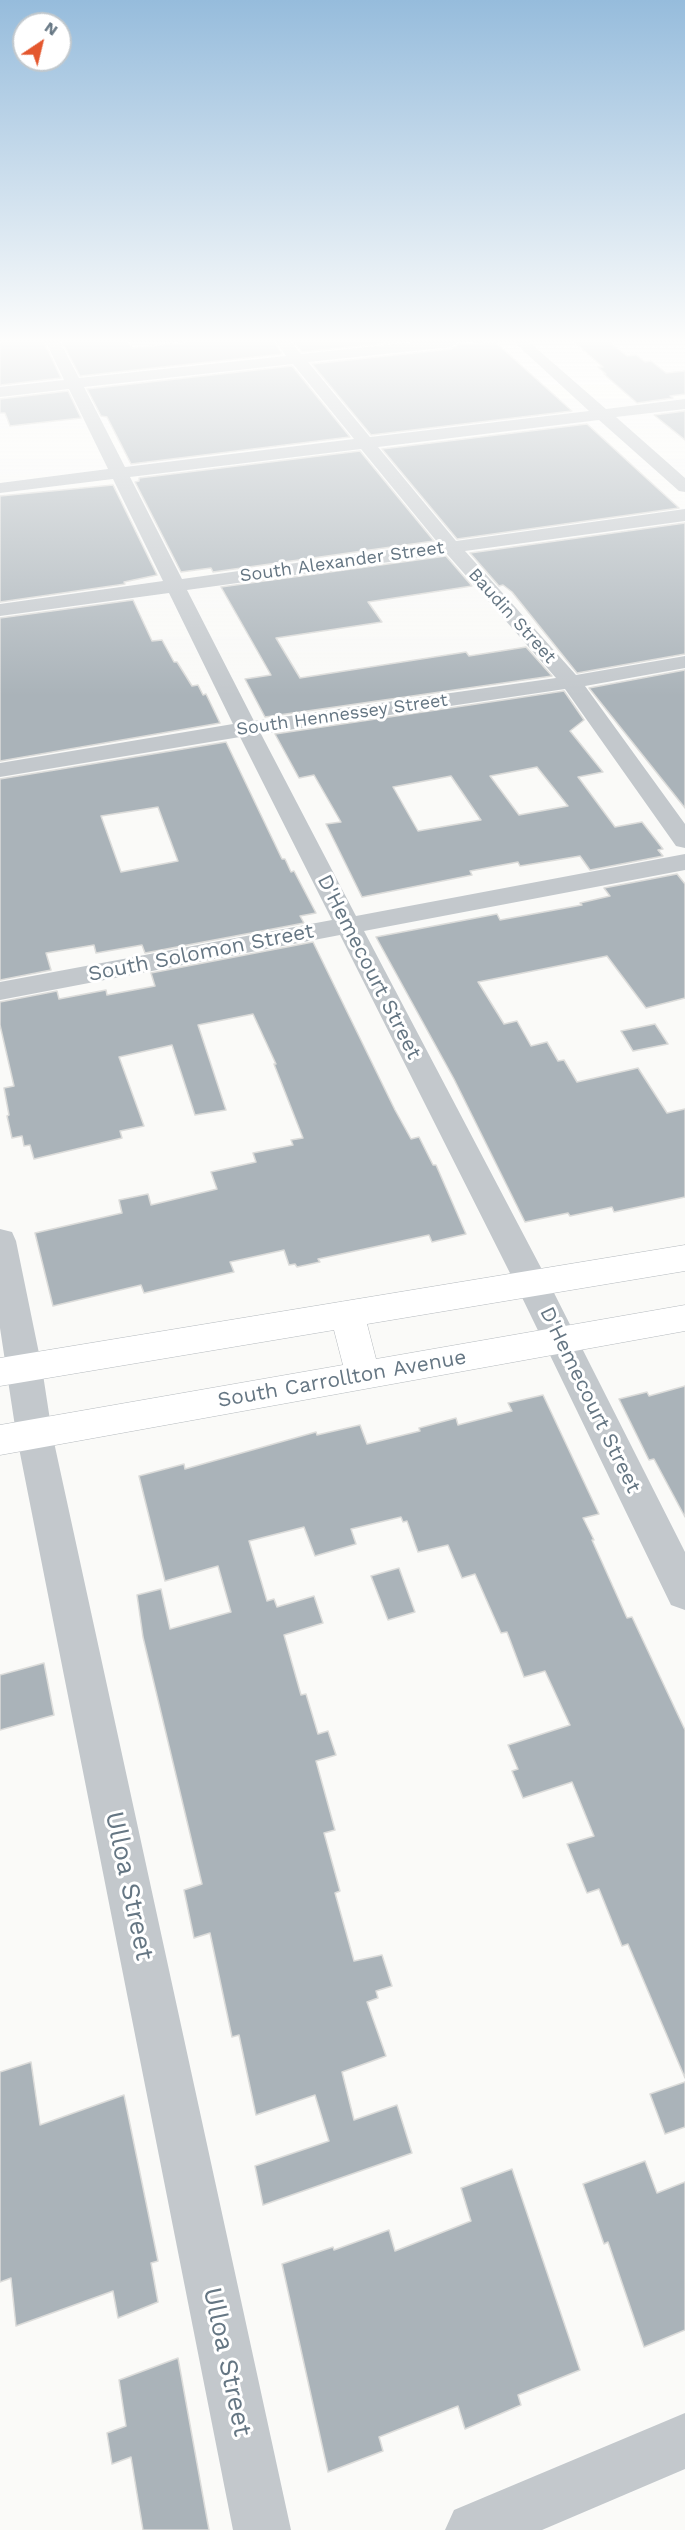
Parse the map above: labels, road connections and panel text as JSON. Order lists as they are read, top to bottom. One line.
{"streets":{"main road":["South Carrollton Avenue"],"street":["South Alexander Street","Baudin Street","South Hennessey Street","South Solomon Street","D'Hemecourt Street","Ulloa Street"]},"crossings":[["South Alexander Street","Baudin Street"],["South Alexander Street","D'Hemecourt Street"],["Baudin Street","South Hennessey Street"],["South Hennessey Street","D'Hemecourt Street"],["South Solomon Street","D'Hemecourt Street"],["D'Hemecourt Street","South Carrollton Avenue"],["South Carrollton Avenue","Ulloa Street"]],"north":"top right"}
